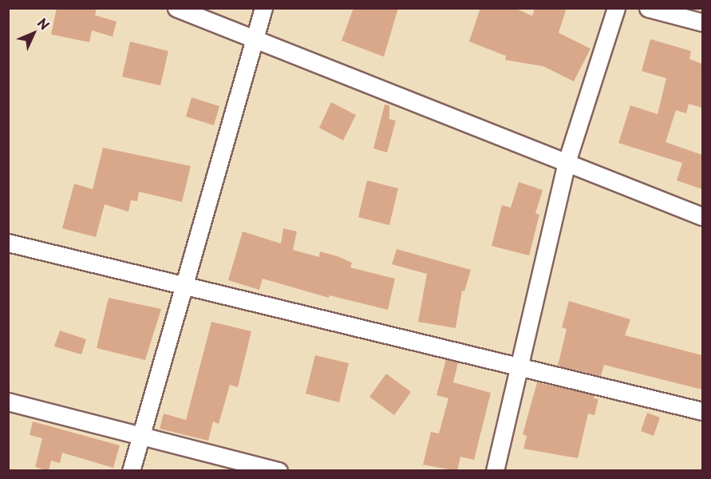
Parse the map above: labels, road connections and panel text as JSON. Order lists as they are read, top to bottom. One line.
{"north":"top right"}
